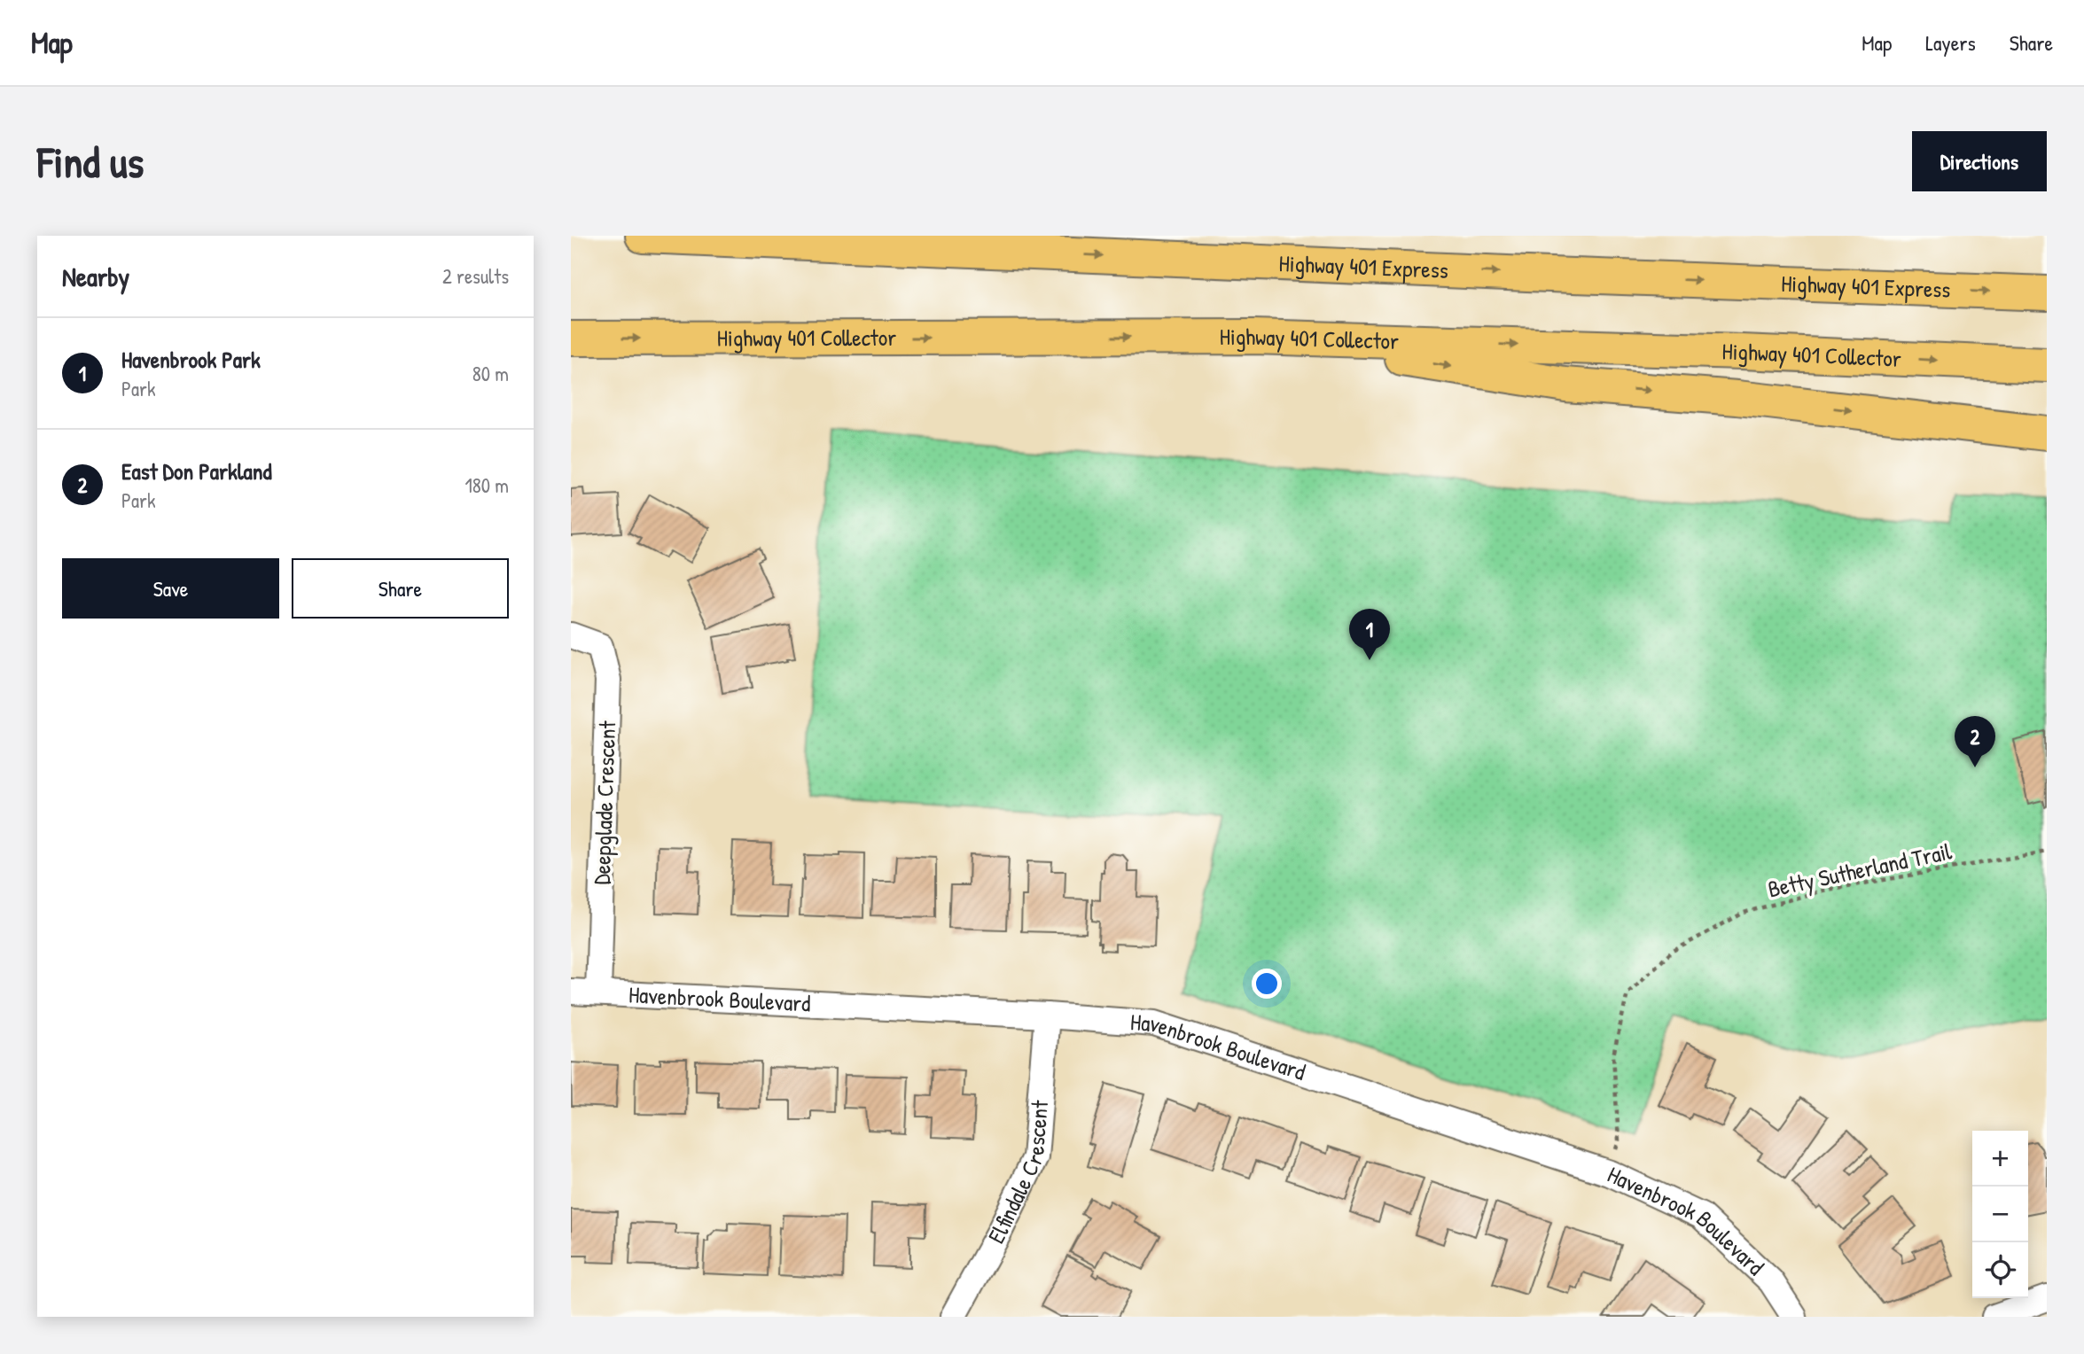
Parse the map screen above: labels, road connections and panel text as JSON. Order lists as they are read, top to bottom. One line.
{"streets":{"highway":["Highway 401 Express","Highway 401 Collector"],"street":["Deepglade Crescent","Havenbrook Boulevard","Elfindale Crescent"],"path":["Betty Sutherland Trail"]},"crossings":[["Deepglade Crescent","Havenbrook Boulevard"],["Betty Sutherland Trail","Havenbrook Boulevard"],["Havenbrook Boulevard","Elfindale Crescent"]],"page":{"header":"Map","nav":["Map","Layers","Share"],"buttons":["Directions",["Save","Share"]],"title":"Find us","heading":["Nearby","2 results"],"list":[{"mark":"1","name":"Havenbrook Park","note":"Park","value":"80 m"},{"mark":"2","name":"East Don Parkland","note":"Park","value":"180 m"}],"pins":["1","2"],"map_buttons":["+","−"]}}
